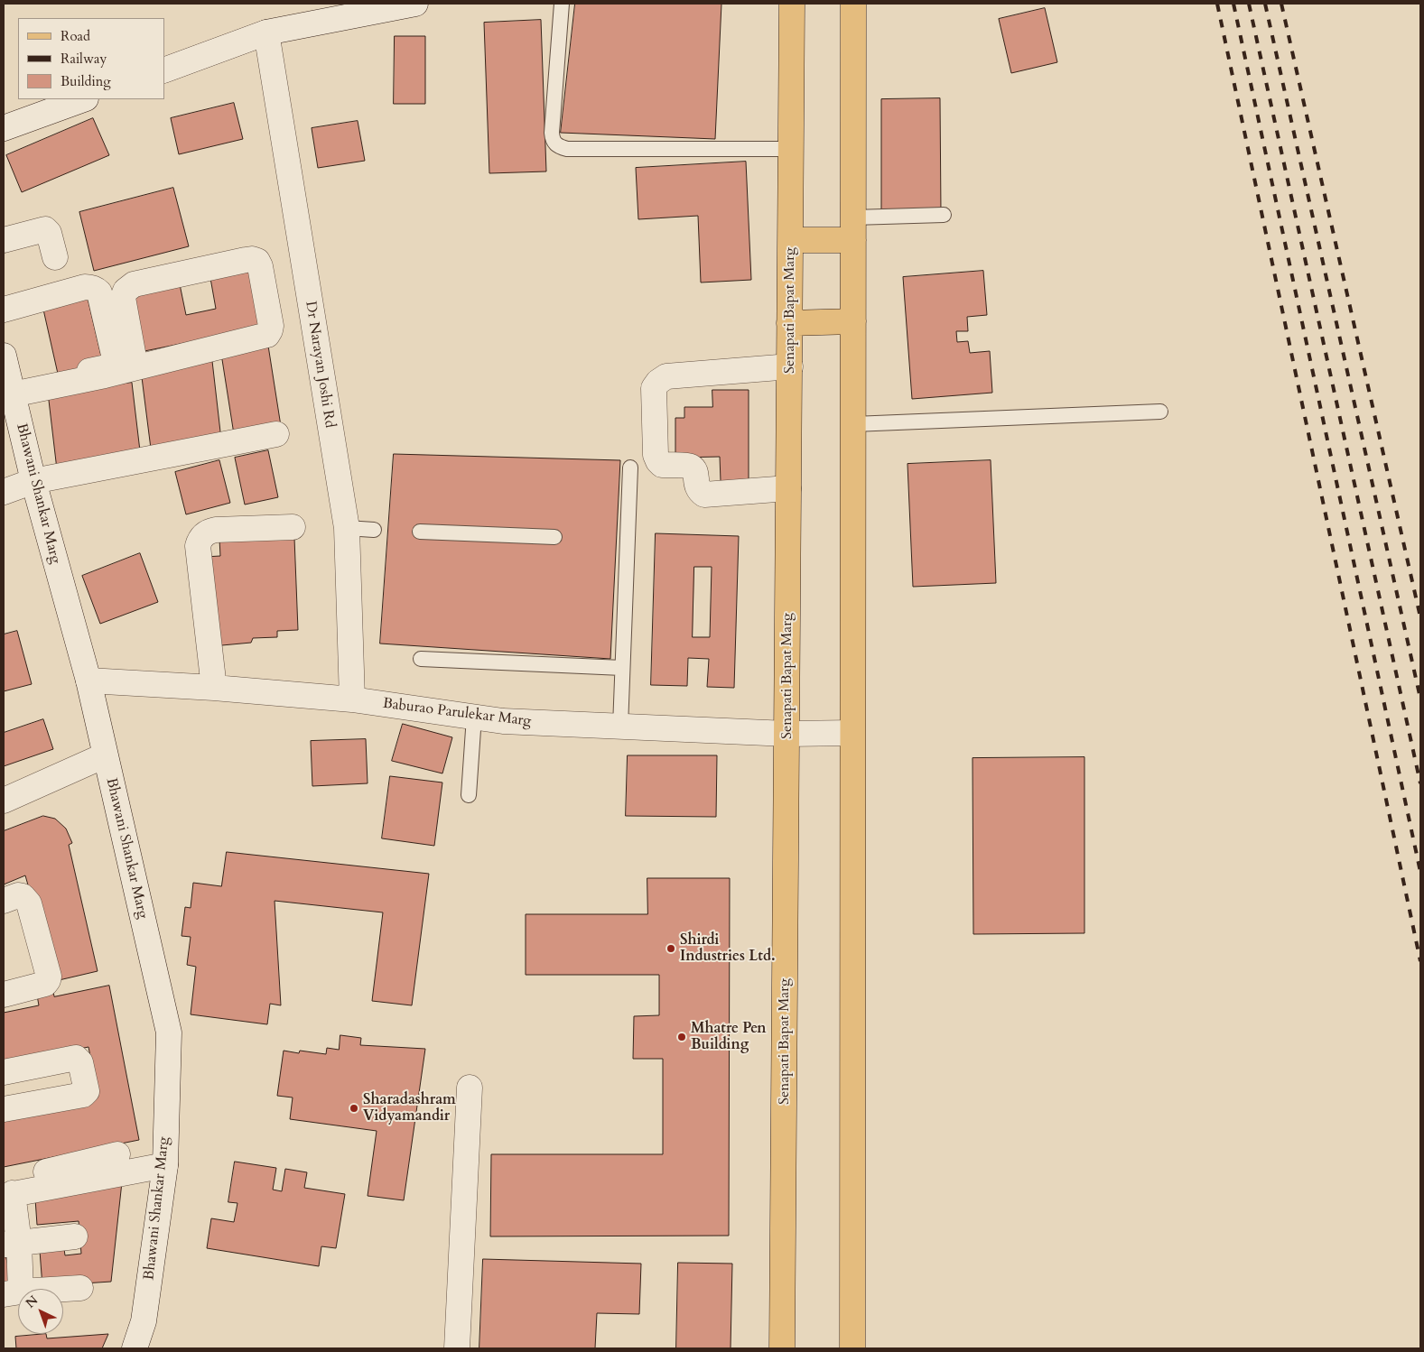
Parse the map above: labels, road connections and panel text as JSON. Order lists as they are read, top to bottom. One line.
{"streets":{"main road":["Senapati Bapat Marg"],"street":["Dr Narayan Joshi Rd","Bhawani Shankar Marg","Baburao Parulekar Marg"]},"crossings":[["Senapati Bapat Marg","Baburao Parulekar Marg"],["Dr Narayan Joshi Rd","Baburao Parulekar Marg"],["Bhawani Shankar Marg","Baburao Parulekar Marg"]],"places":["Shirdi Industries Ltd.","Mhatre Pen Building","Sharadashram Vidyamandir"],"legend":["Road","Railway","Building"],"north":"top left"}
